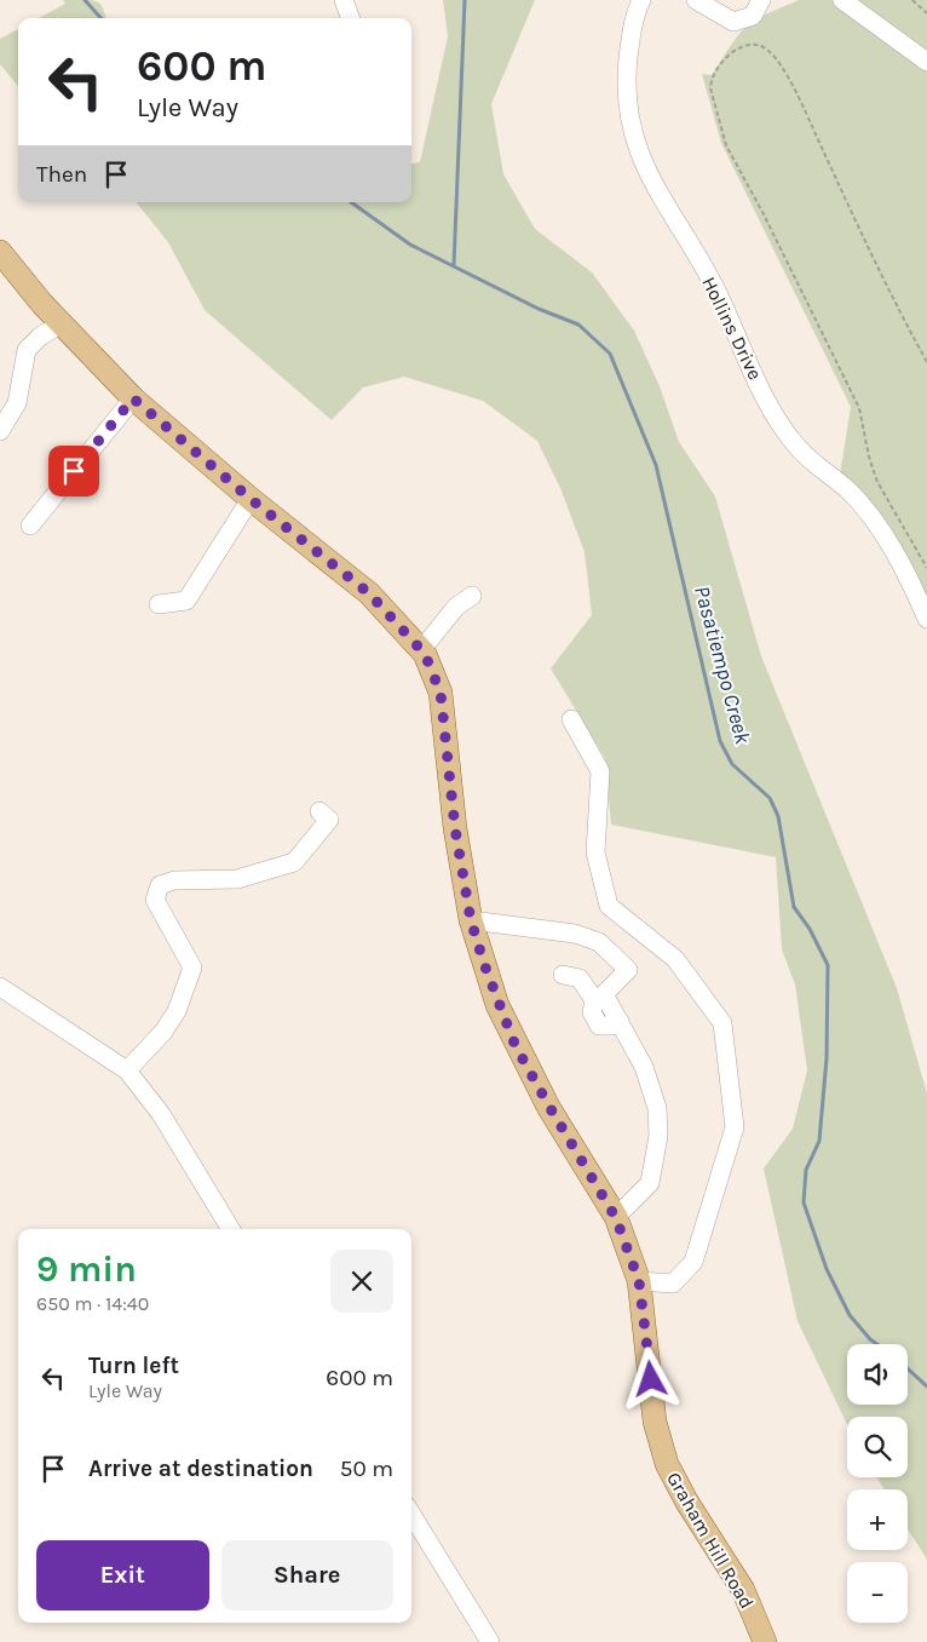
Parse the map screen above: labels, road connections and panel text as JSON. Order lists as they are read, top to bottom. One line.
{"streets":{"main road":["Graham Hill Road"],"street":["Hollins Drive"]},"water":["Pasatiempo Creek"],"page":{"turn":["600 m","Lyle Way"],"then":"Then","heading":["9 min","650 m · 14:40"],"list":[{"name":"Turn left","note":"Lyle Way","value":"600 m"},{"name":"Arrive at destination","value":"50 m"}],"map_buttons":["+","−"],"buttons":["Exit","Share"]}}
